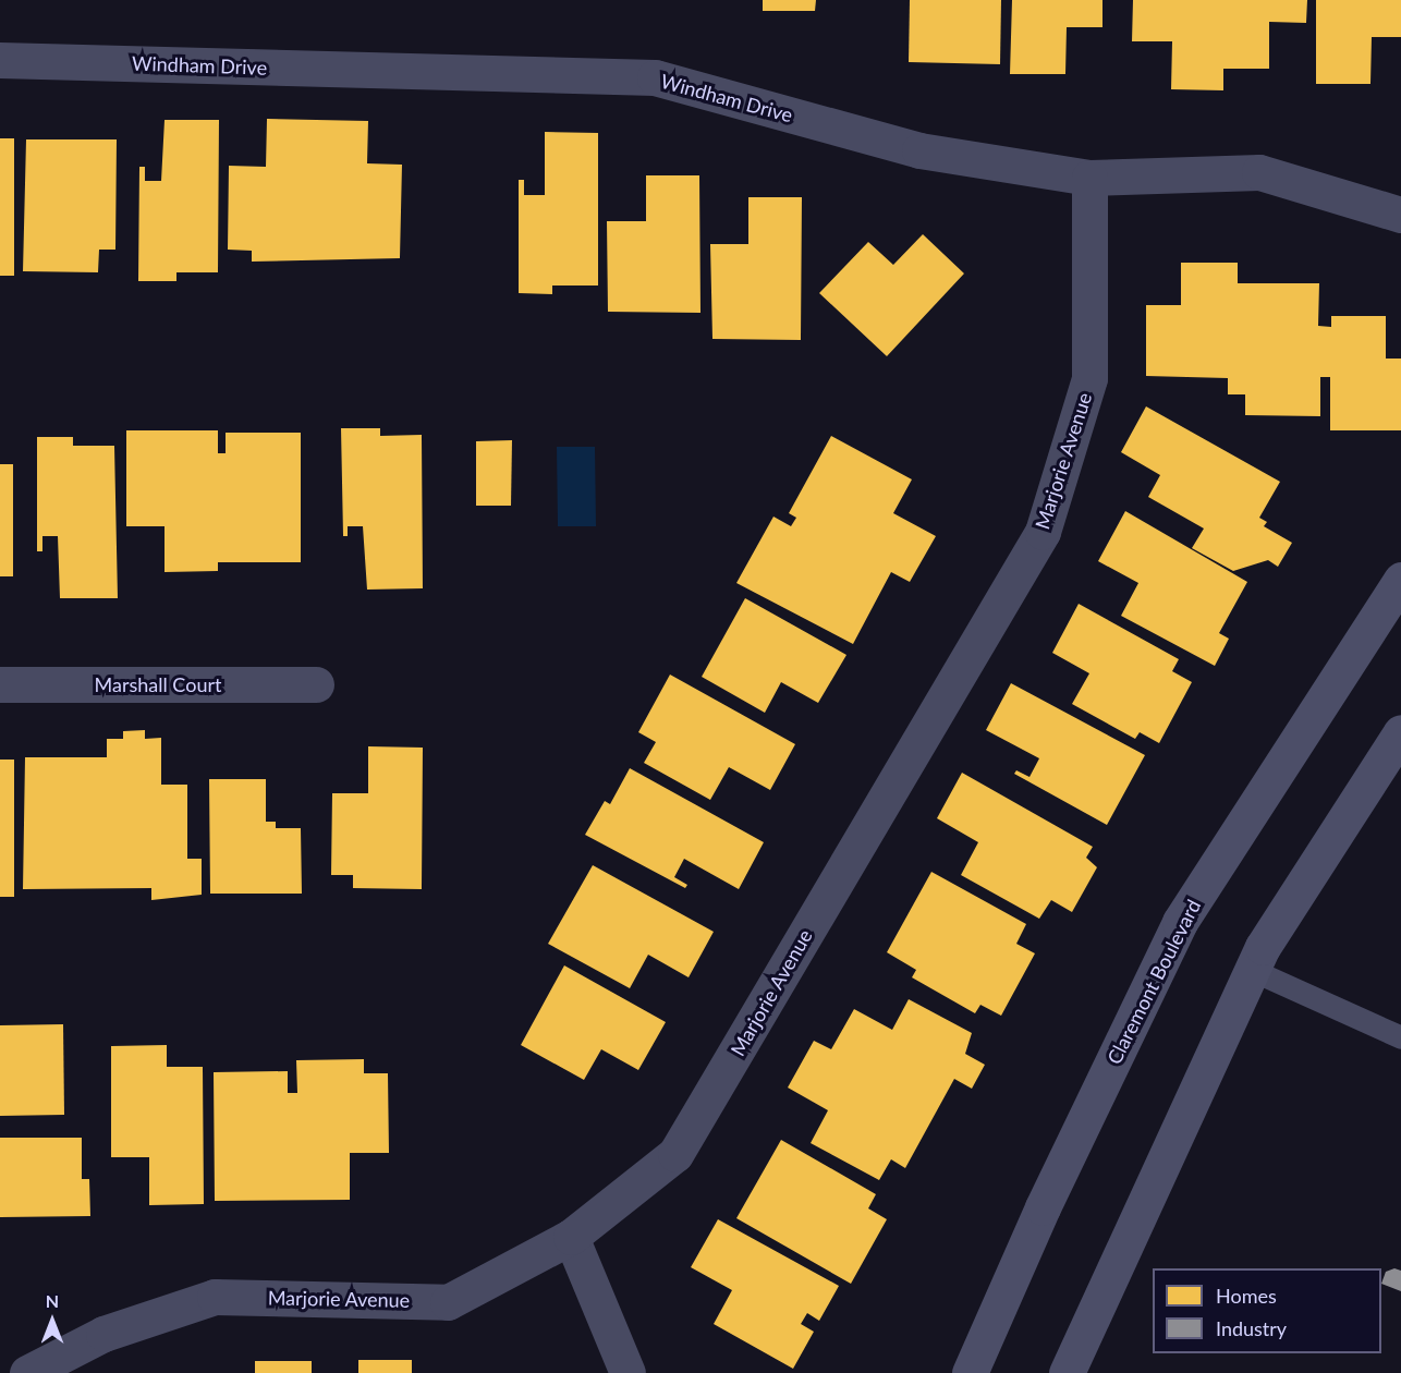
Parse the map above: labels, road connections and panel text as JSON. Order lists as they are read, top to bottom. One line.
{"streets":{"main road":["Claremont Boulevard"],"street":["Windham Drive","Marjorie Avenue","Marshall Court"]},"crossings":[["Windham Drive","Marjorie Avenue"]],"legend":["Homes","Industry"],"north":"top"}
